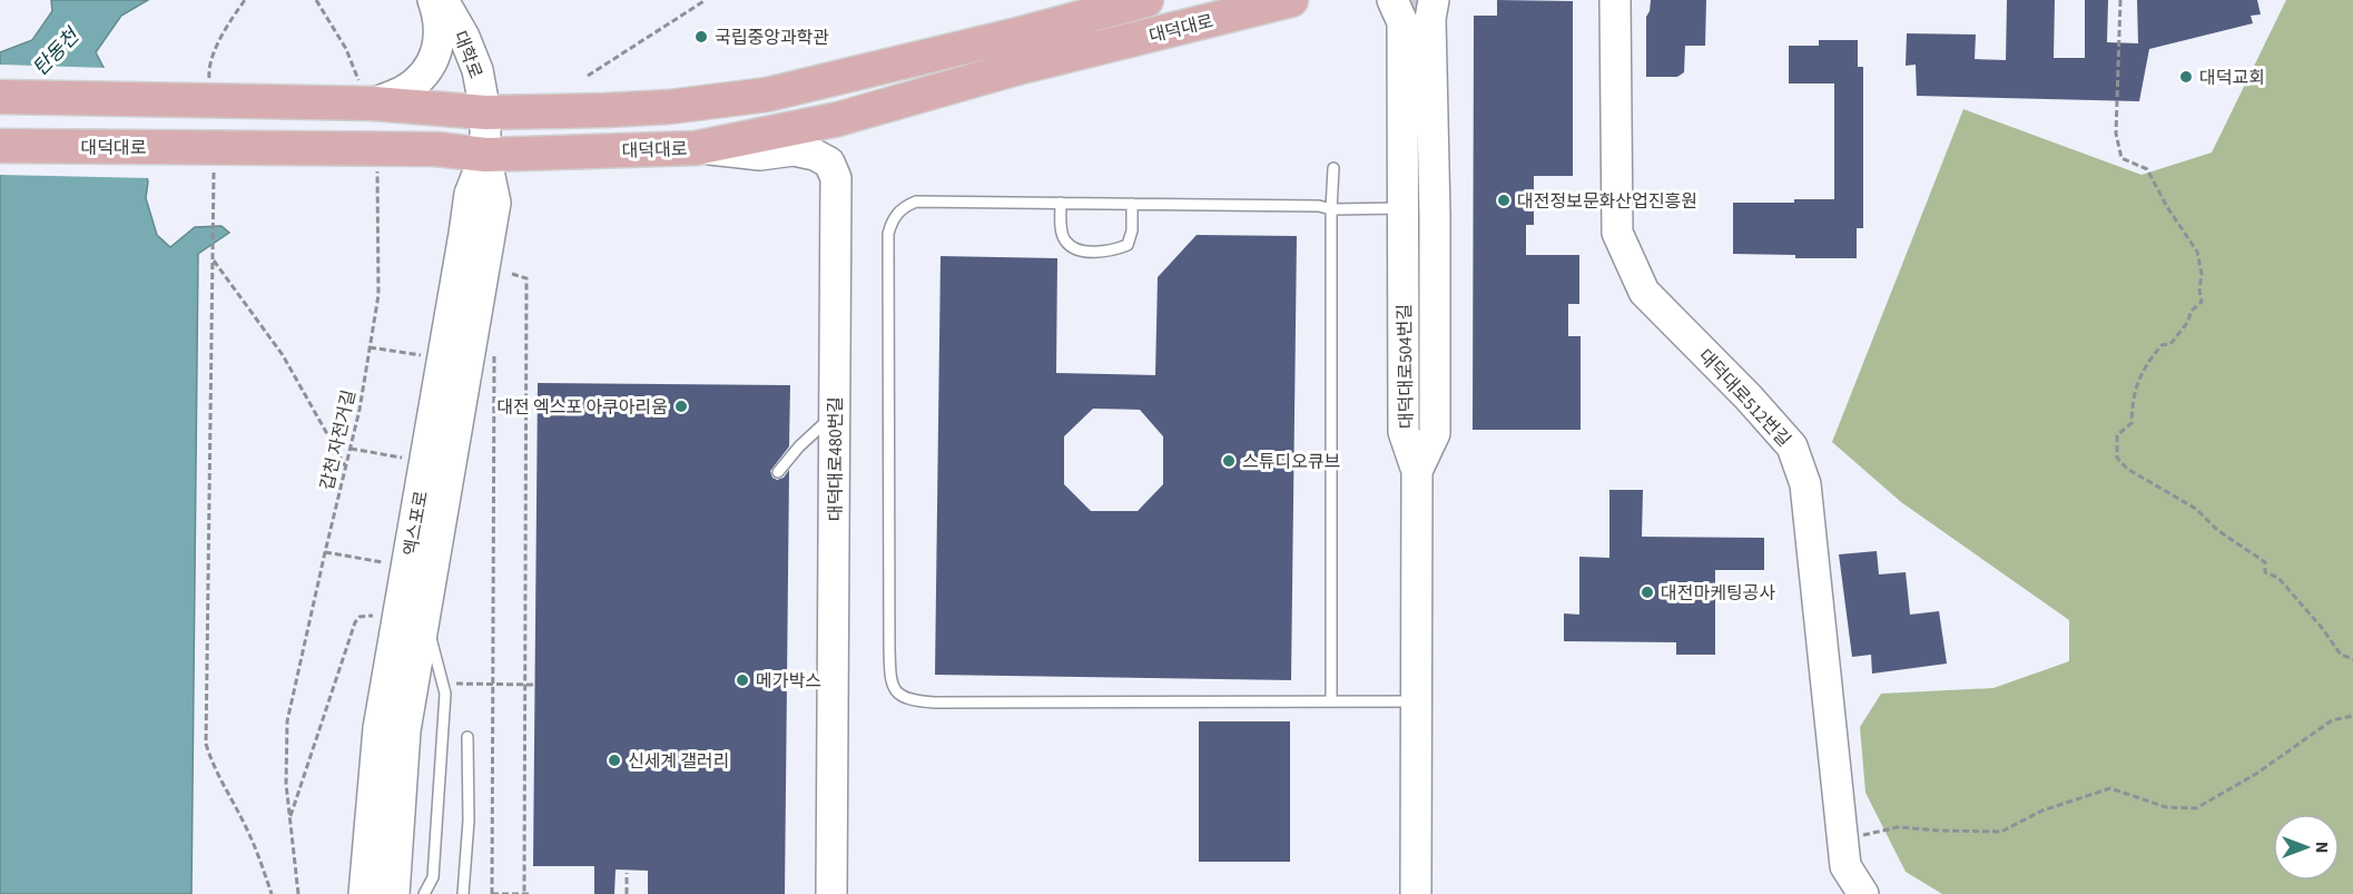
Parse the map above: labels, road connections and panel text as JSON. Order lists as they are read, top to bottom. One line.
{"streets":{"main road":["대덕대로"],"street":["대학로","대덕대로504번길","대덕대로512번길","대덕대로480번길","엑스포로"],"path":["갑천 자전거길"]},"crossings":[["대덕대로","대학로"],["대덕대로","대덕대로480번길"],["대덕대로","엑스포로"],["대학로","엑스포로"]],"water":["탄동천"],"places":["국립중앙과학관","대덕교회","대전정보문화산업진흥원","대전 엑스포 아쿠아리움","스튜디오큐브","대전마케팅공사","메가박스","신세계 갤러리"],"north":"right"}
